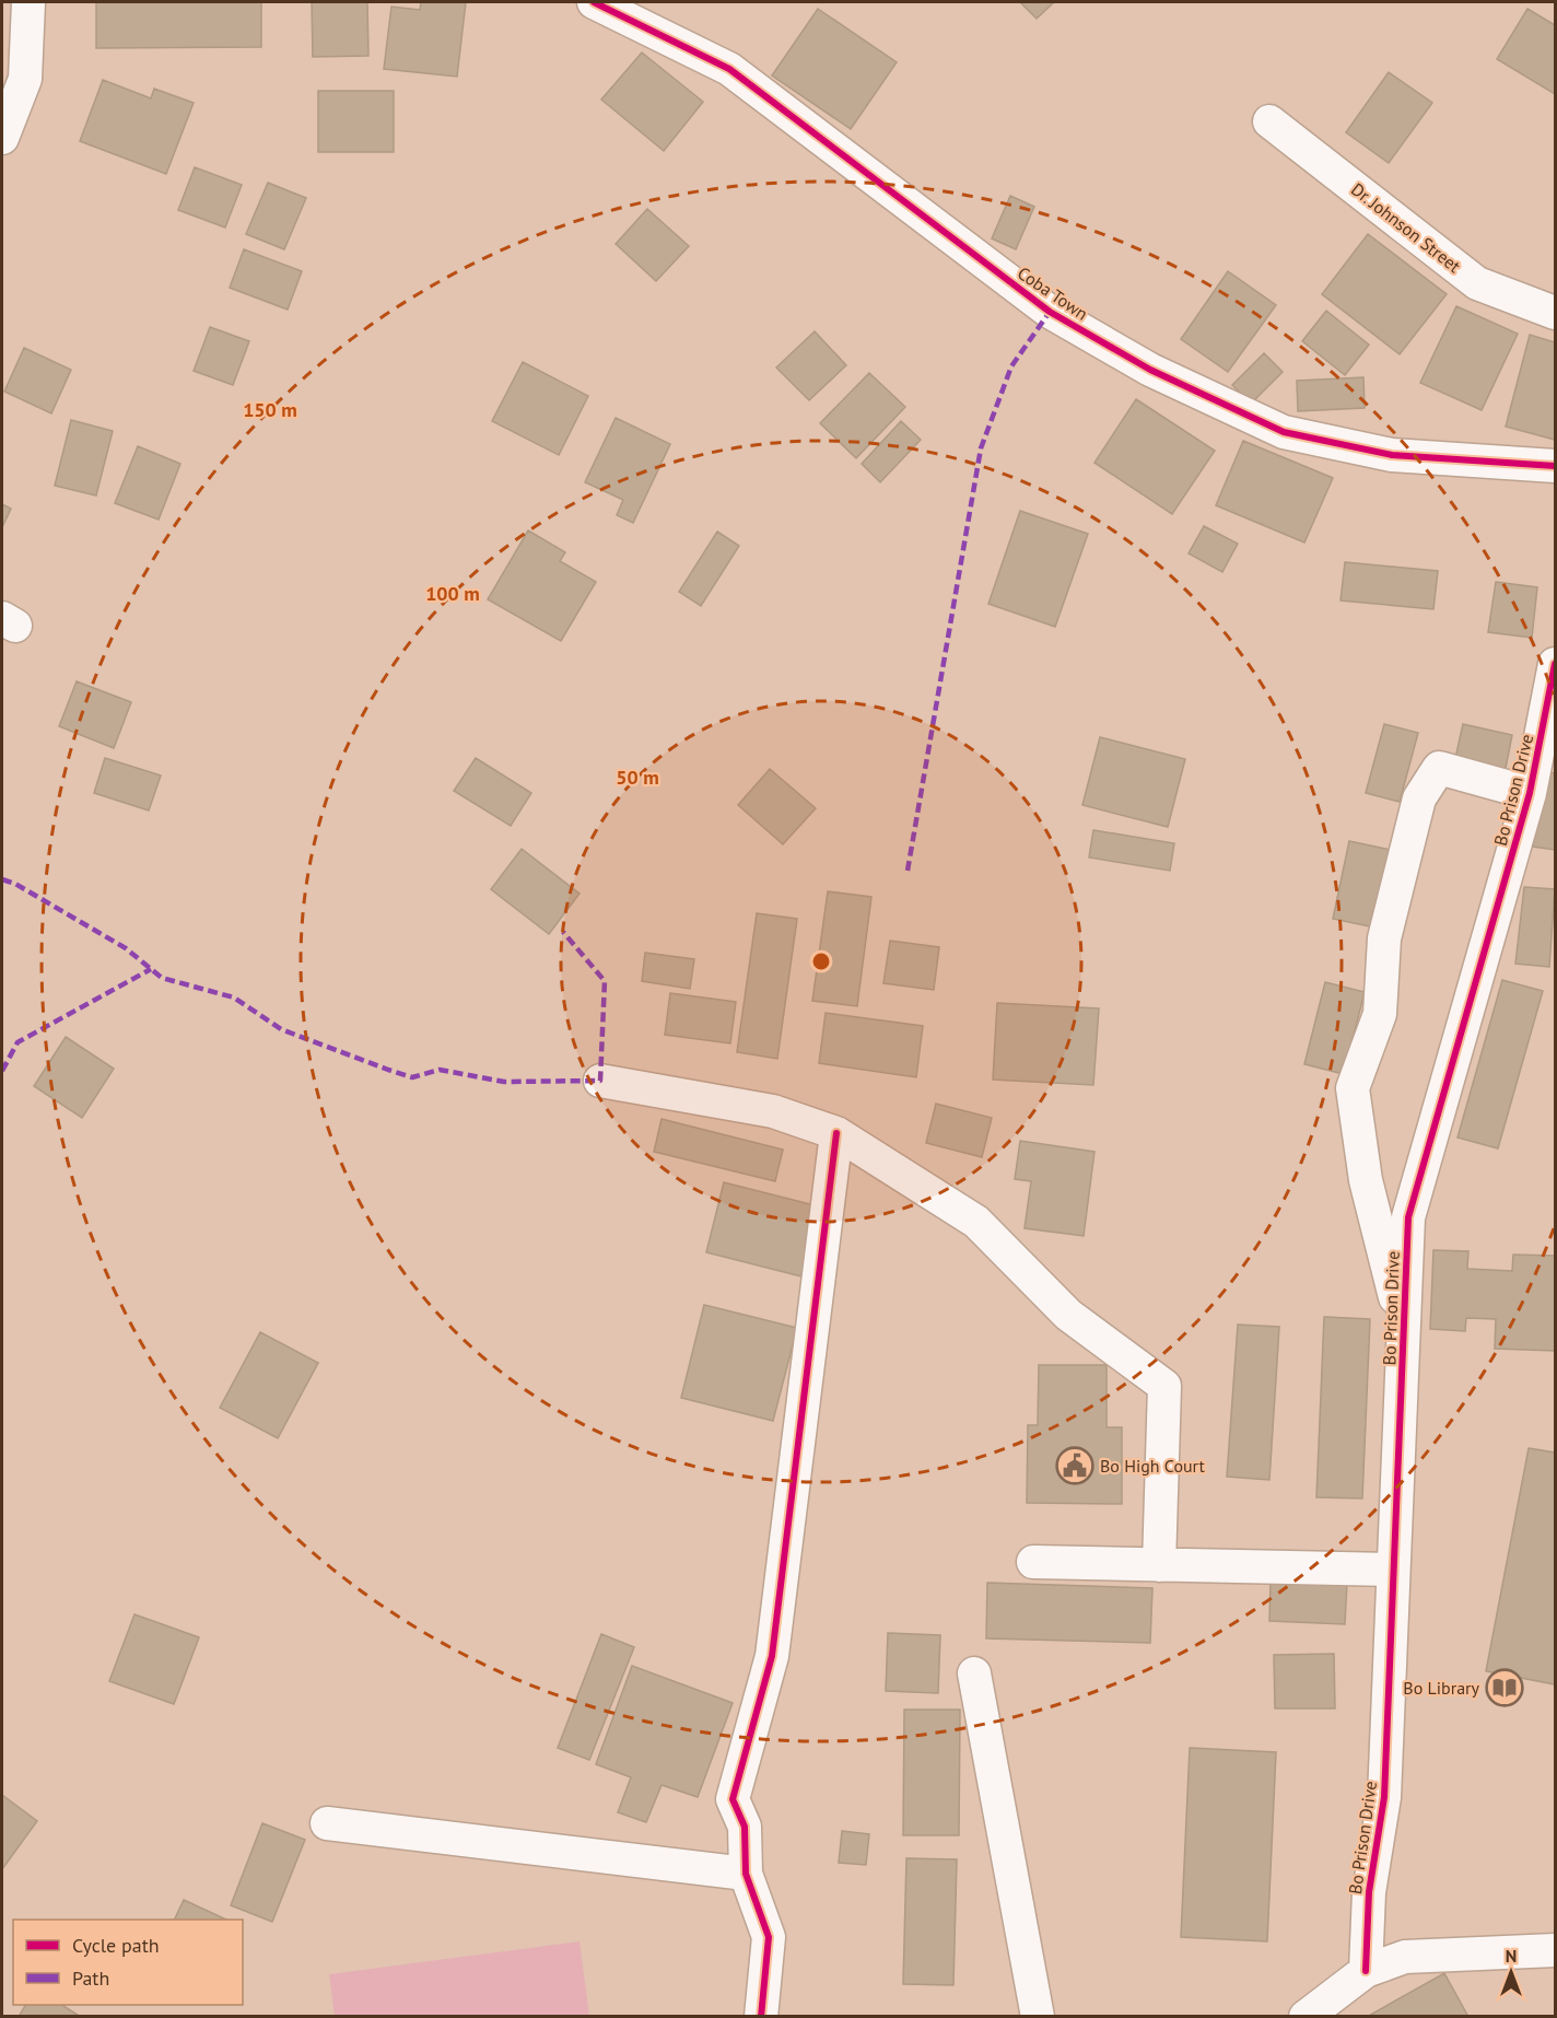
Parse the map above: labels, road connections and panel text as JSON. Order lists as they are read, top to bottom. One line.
{"streets":{"street":["Dr. Johnson Street","Coba Town","Bo Prison Drive"]},"places":{"public building":["Bo High Court"],"library":["Bo Library"]},"legend":["Cycle path","Path"],"north":"top","rings":["150 m","100 m","50 m"]}
